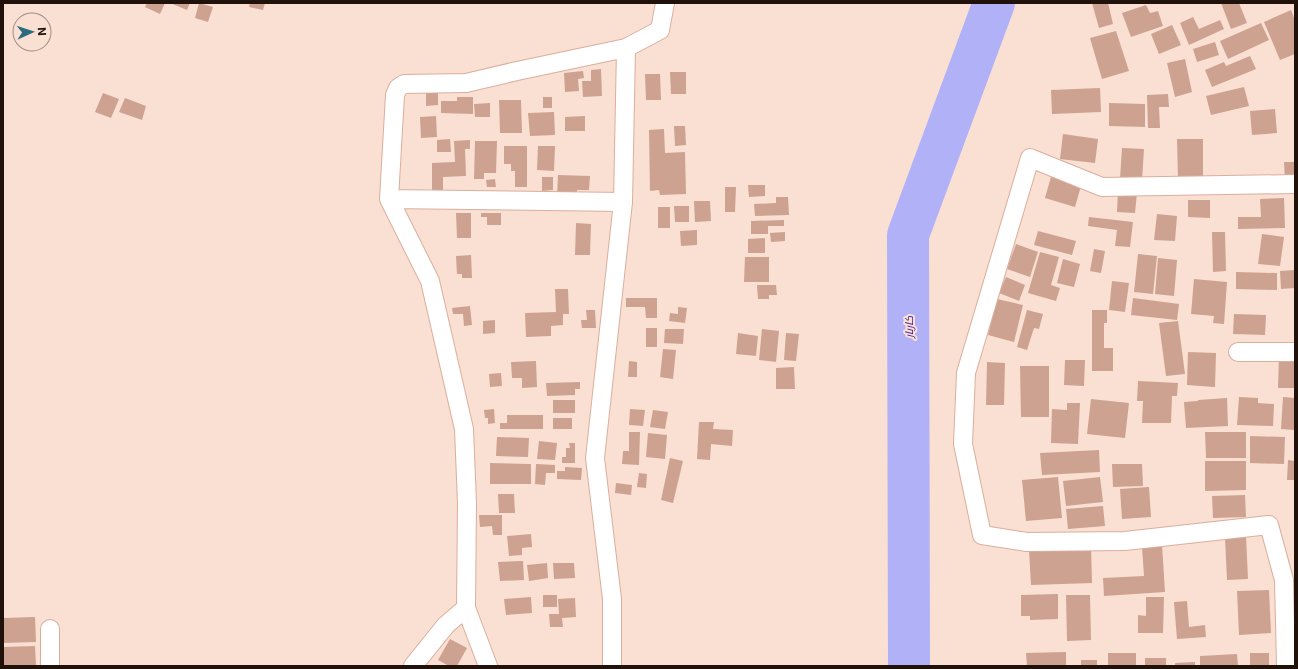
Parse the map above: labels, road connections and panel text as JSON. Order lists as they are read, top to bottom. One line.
{"water":["کاربار"],"north":"right"}
